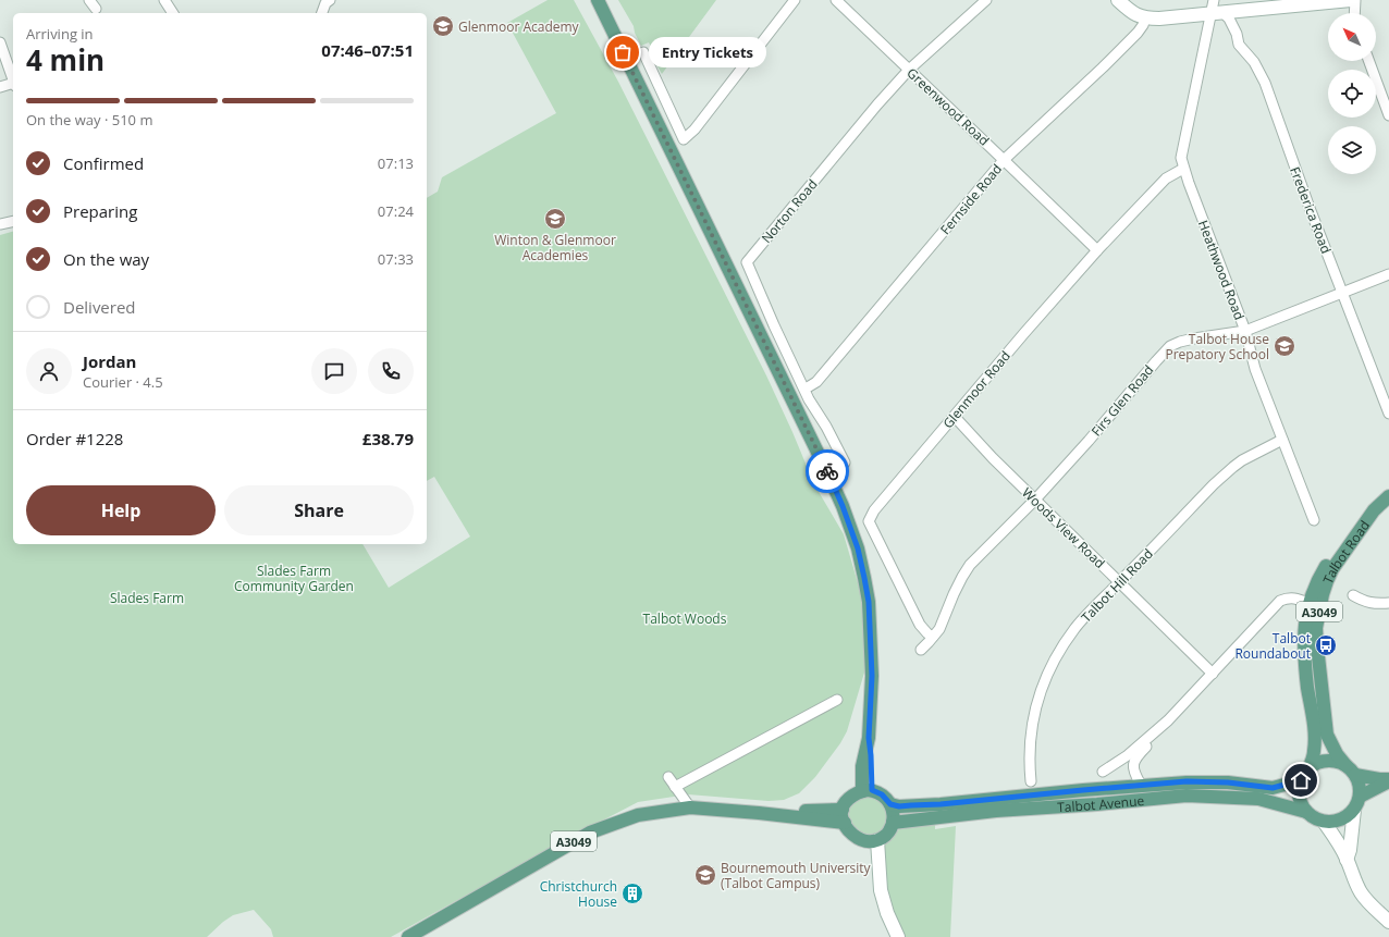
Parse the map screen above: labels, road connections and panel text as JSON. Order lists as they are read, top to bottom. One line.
{"streets":{"main road":["Talbot Road","A3049","Talbot Avenue"],"street":["Greenwood Road","Fernside Road","Frederica Road","Norton Road","Heathwood Road","Glenmoor Road","Firs Glen Road","Woods View Road","Talbot Hill Road"]},"crossings":[["Greenwood Road","Fernside Road"],["Greenwood Road","Norton Road"],["Greenwood Road","Glenmoor Road"],["Fernside Road","Norton Road"],["Frederica Road","Heathwood Road"],["Frederica Road","Firs Glen Road"],["Heathwood Road","Glenmoor Road"],["Heathwood Road","Firs Glen Road"],["Heathwood Road","Talbot Hill Road"],["Glenmoor Road","Firs Glen Road"],["Glenmoor Road","Woods View Road"],["Firs Glen Road","Woods View Road"],["Woods View Road","Talbot Hill Road"],["Talbot Road","A3049"],["Talbot Road","Talbot Avenue"],["A3049","Talbot Avenue"]],"parks":["Slades Farm Community Garden","Slades Farm","Talbot Woods"],"places":{"school or university":["Glenmoor Academy","Winton & Glenmoor Academies","Talbot House Prepatory School","Bournemouth University (Talbot Campus)"],"other":["Entry Tickets"],"bus stop":["Talbot Roundabout"],"building":["Christchurch House"]},"north":"top left","page":{"heading":["4 min","Arriving in","07:46–07:51"],"panel":["Jordan","Courier · 4.5","Order #1228","£38.79"],"bubble":"Entry Tickets","bar":"On the way · 510 m","list":[["Confirmed","07:13"],["Preparing","07:24"],["On the way","07:33"],"Delivered"],"buttons":["Help","Share"]}}
